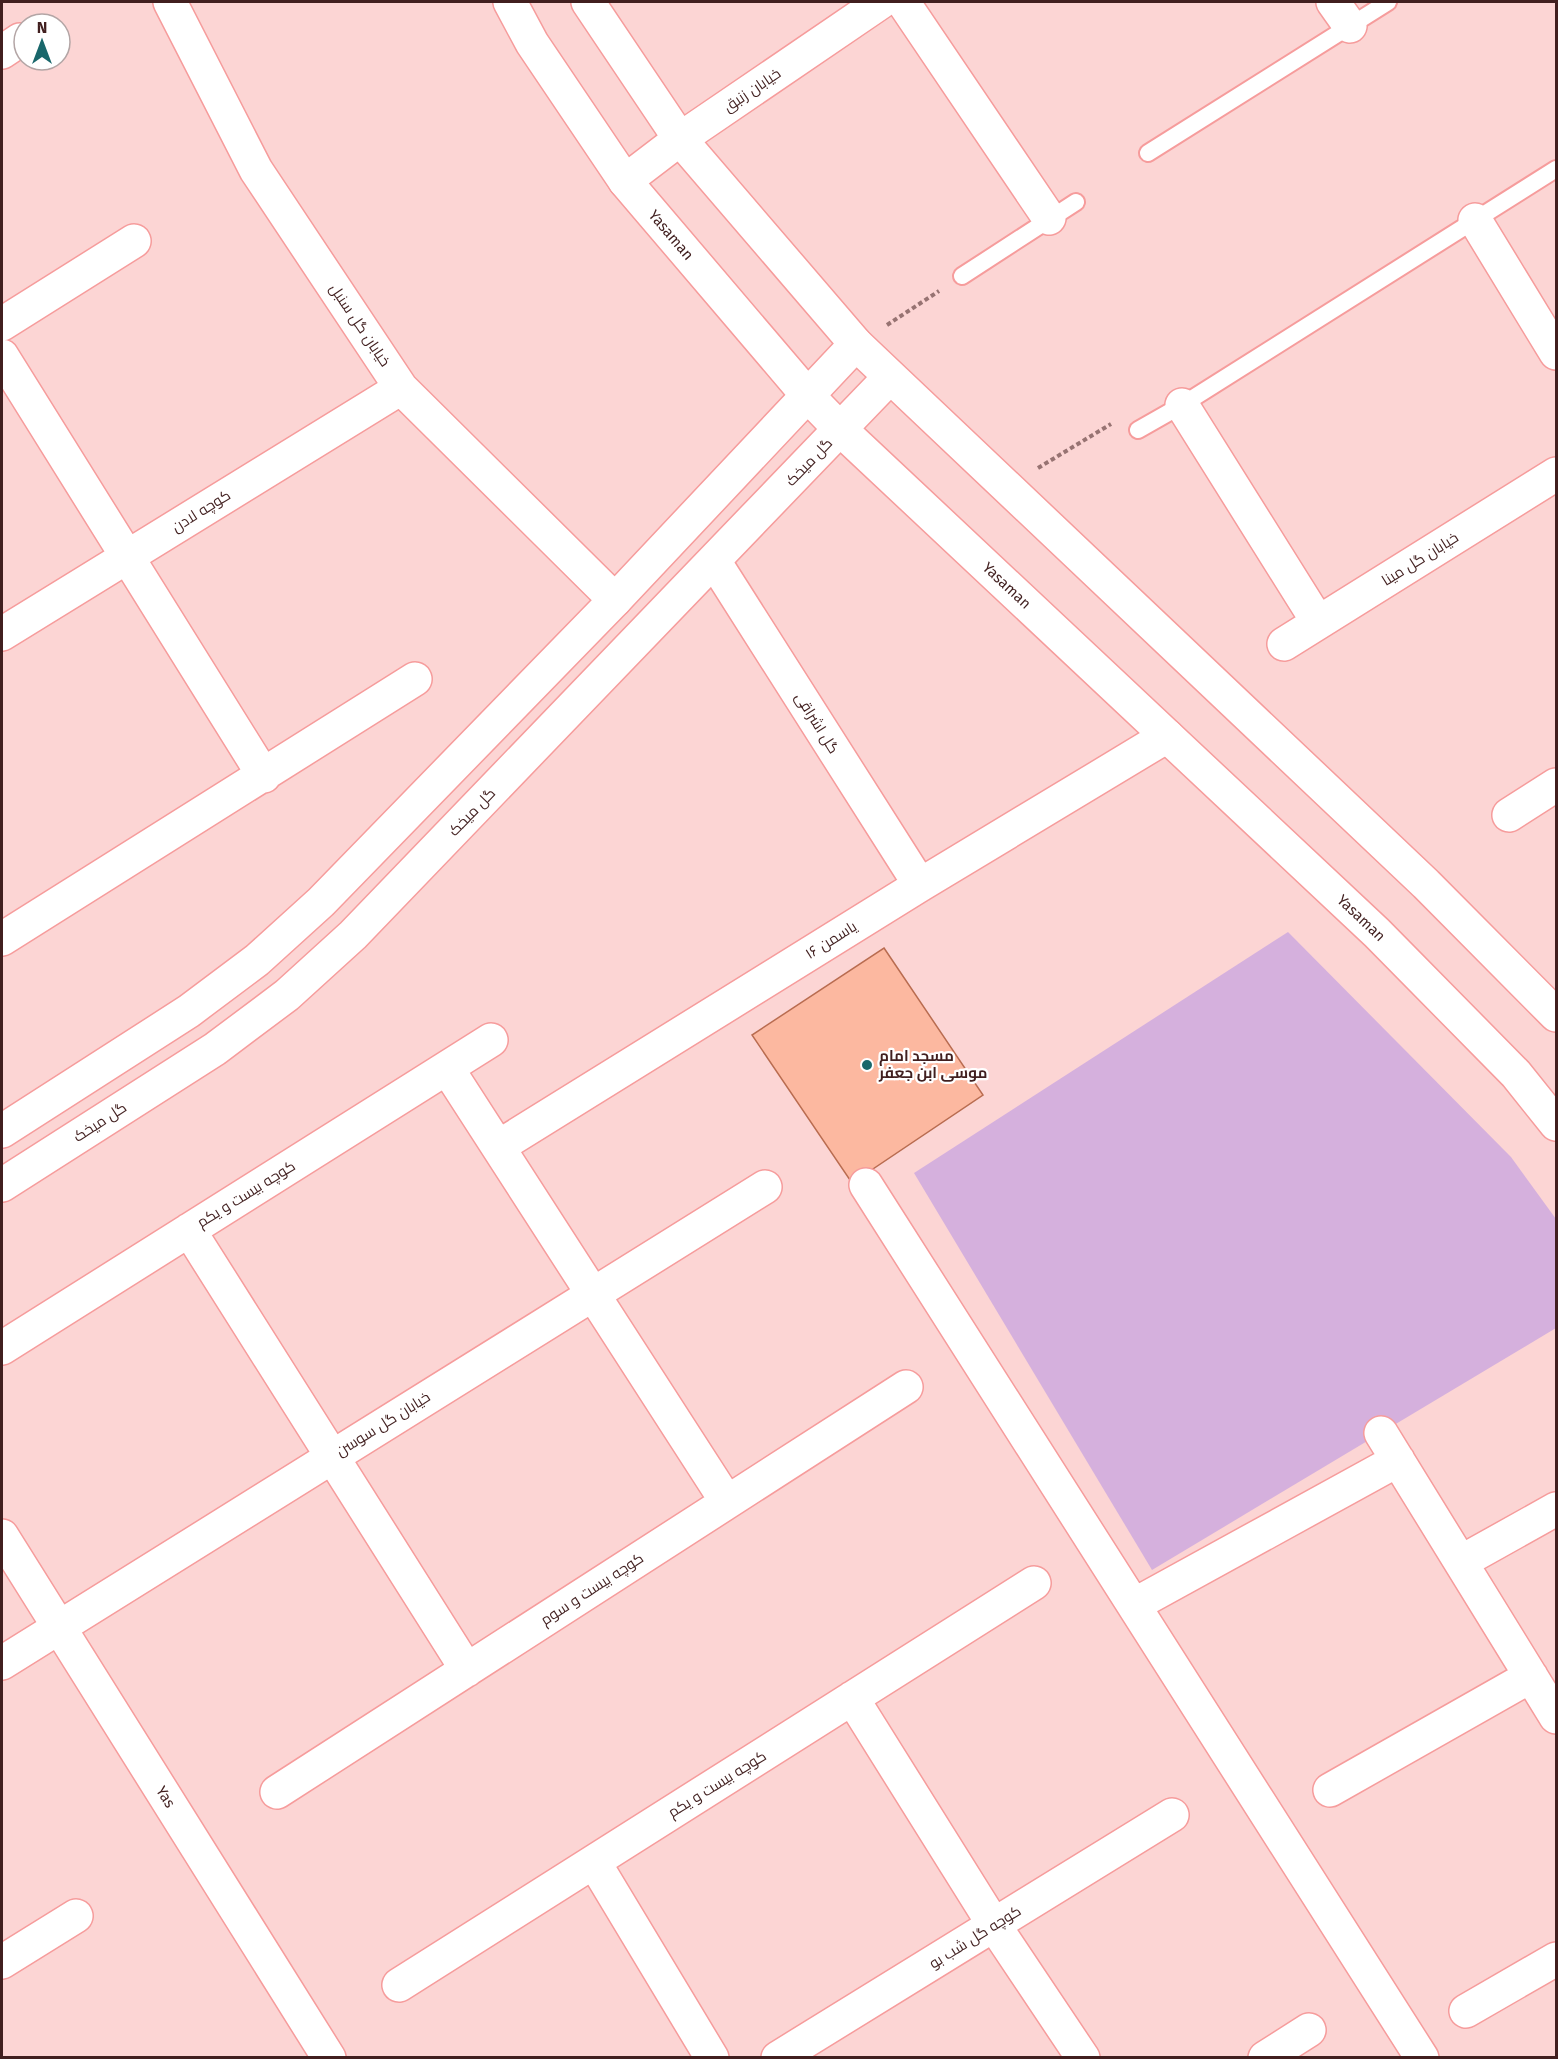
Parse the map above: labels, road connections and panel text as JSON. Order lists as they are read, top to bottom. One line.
{"streets":{"street":["خیابان زنبق","Yasaman","خیابان گل سنبل","گل میخک","کوچه لادن","خیابان گل مینا","گل اشراقی","یاسمن ۱۶","کوچه بیست و یکم","خیابان گل سوسن","کوچه بیست و سوم","Yas","کوچه گل شب بو"]},"crossings":[["خیابان زنبق","Yasaman"],["Yasaman","گل میخک"],["Yasaman","یاسمن ۱۶"],["خیابان گل سنبل","گل میخک"],["خیابان گل سنبل","کوچه لادن"],["گل میخک","گل اشراقی"],["گل اشراقی","یاسمن ۱۶"],["خیابان گل سوسن","Yas"]],"places":["مسجد امام موسی ابن جعفر"],"north":"top"}
